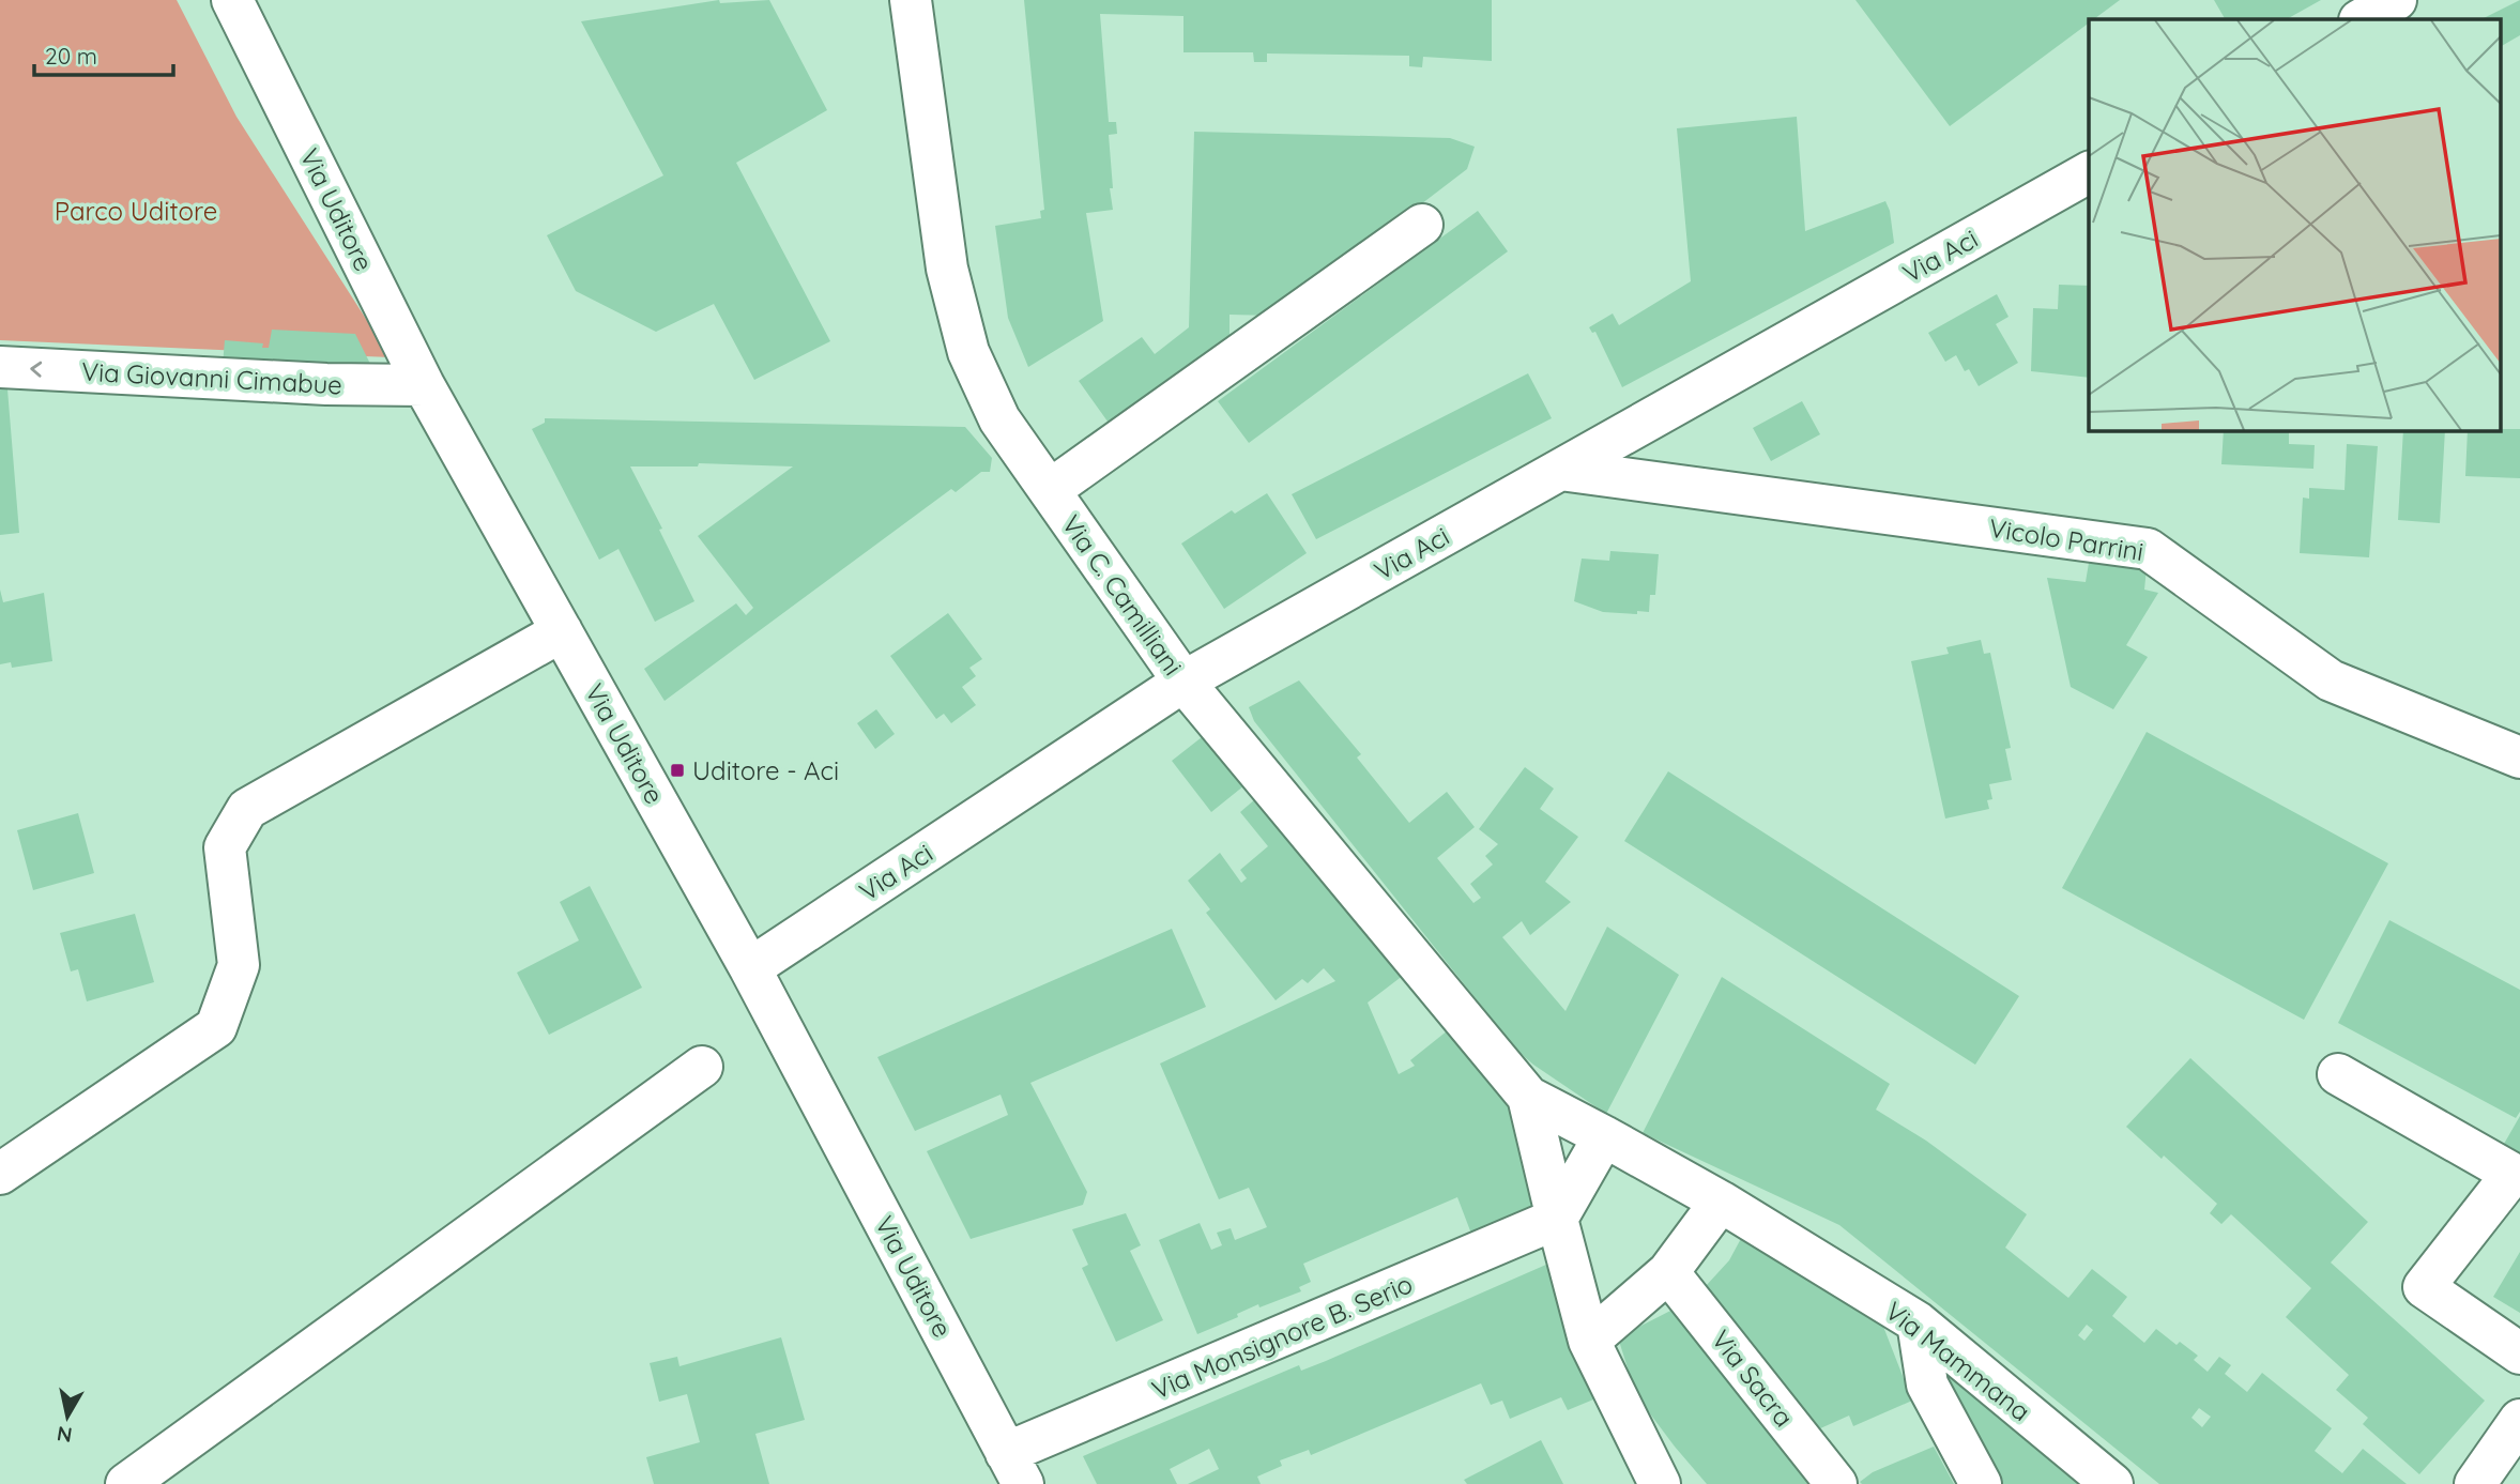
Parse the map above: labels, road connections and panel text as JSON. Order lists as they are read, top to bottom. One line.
{"streets":{"street":["Via Uditore","Via Aci","Via Giovanni Cimabue","Vicolo Parrini","Via C. Camilliani","Via Monsignore B. Serio","Via Mammana","Via Sacra"]},"crossings":[["Via Uditore","Via Aci"],["Via Uditore","Via Giovanni Cimabue"],["Via Uditore","Via Monsignore B. Serio"],["Via Aci","Vicolo Parrini"],["Via Aci","Via C. Camilliani"],["Via C. Camilliani","Via Mammana"]],"one_way":["Via Giovanni Cimabue"],"parks":["Parco Uditore"],"places":{"transit":["Uditore - Aci"]},"scale_bar":"20 m","north":"bottom"}
